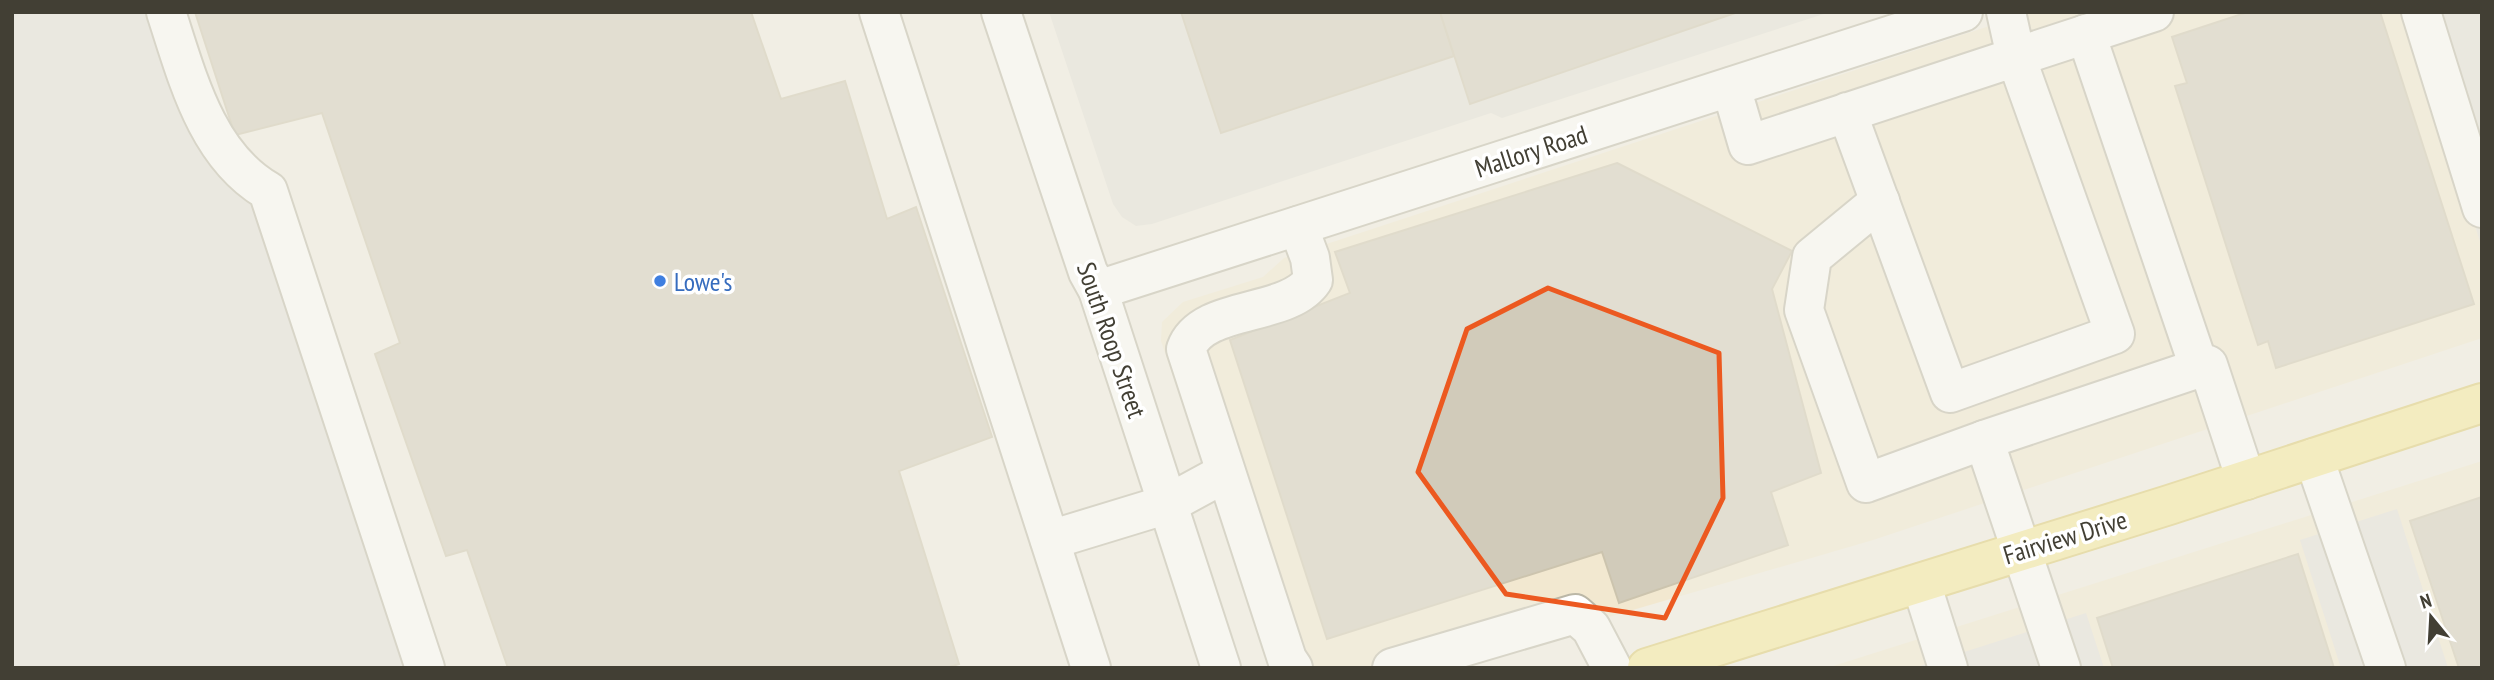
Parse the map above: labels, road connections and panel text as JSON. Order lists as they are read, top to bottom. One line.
{"streets":{"main road":["Fairview Drive"],"street":["Mallory Road","South Roop Street"]},"crossings":[["Mallory Road","South Roop Street"]],"places":["Lowe's"],"north":"top"}
